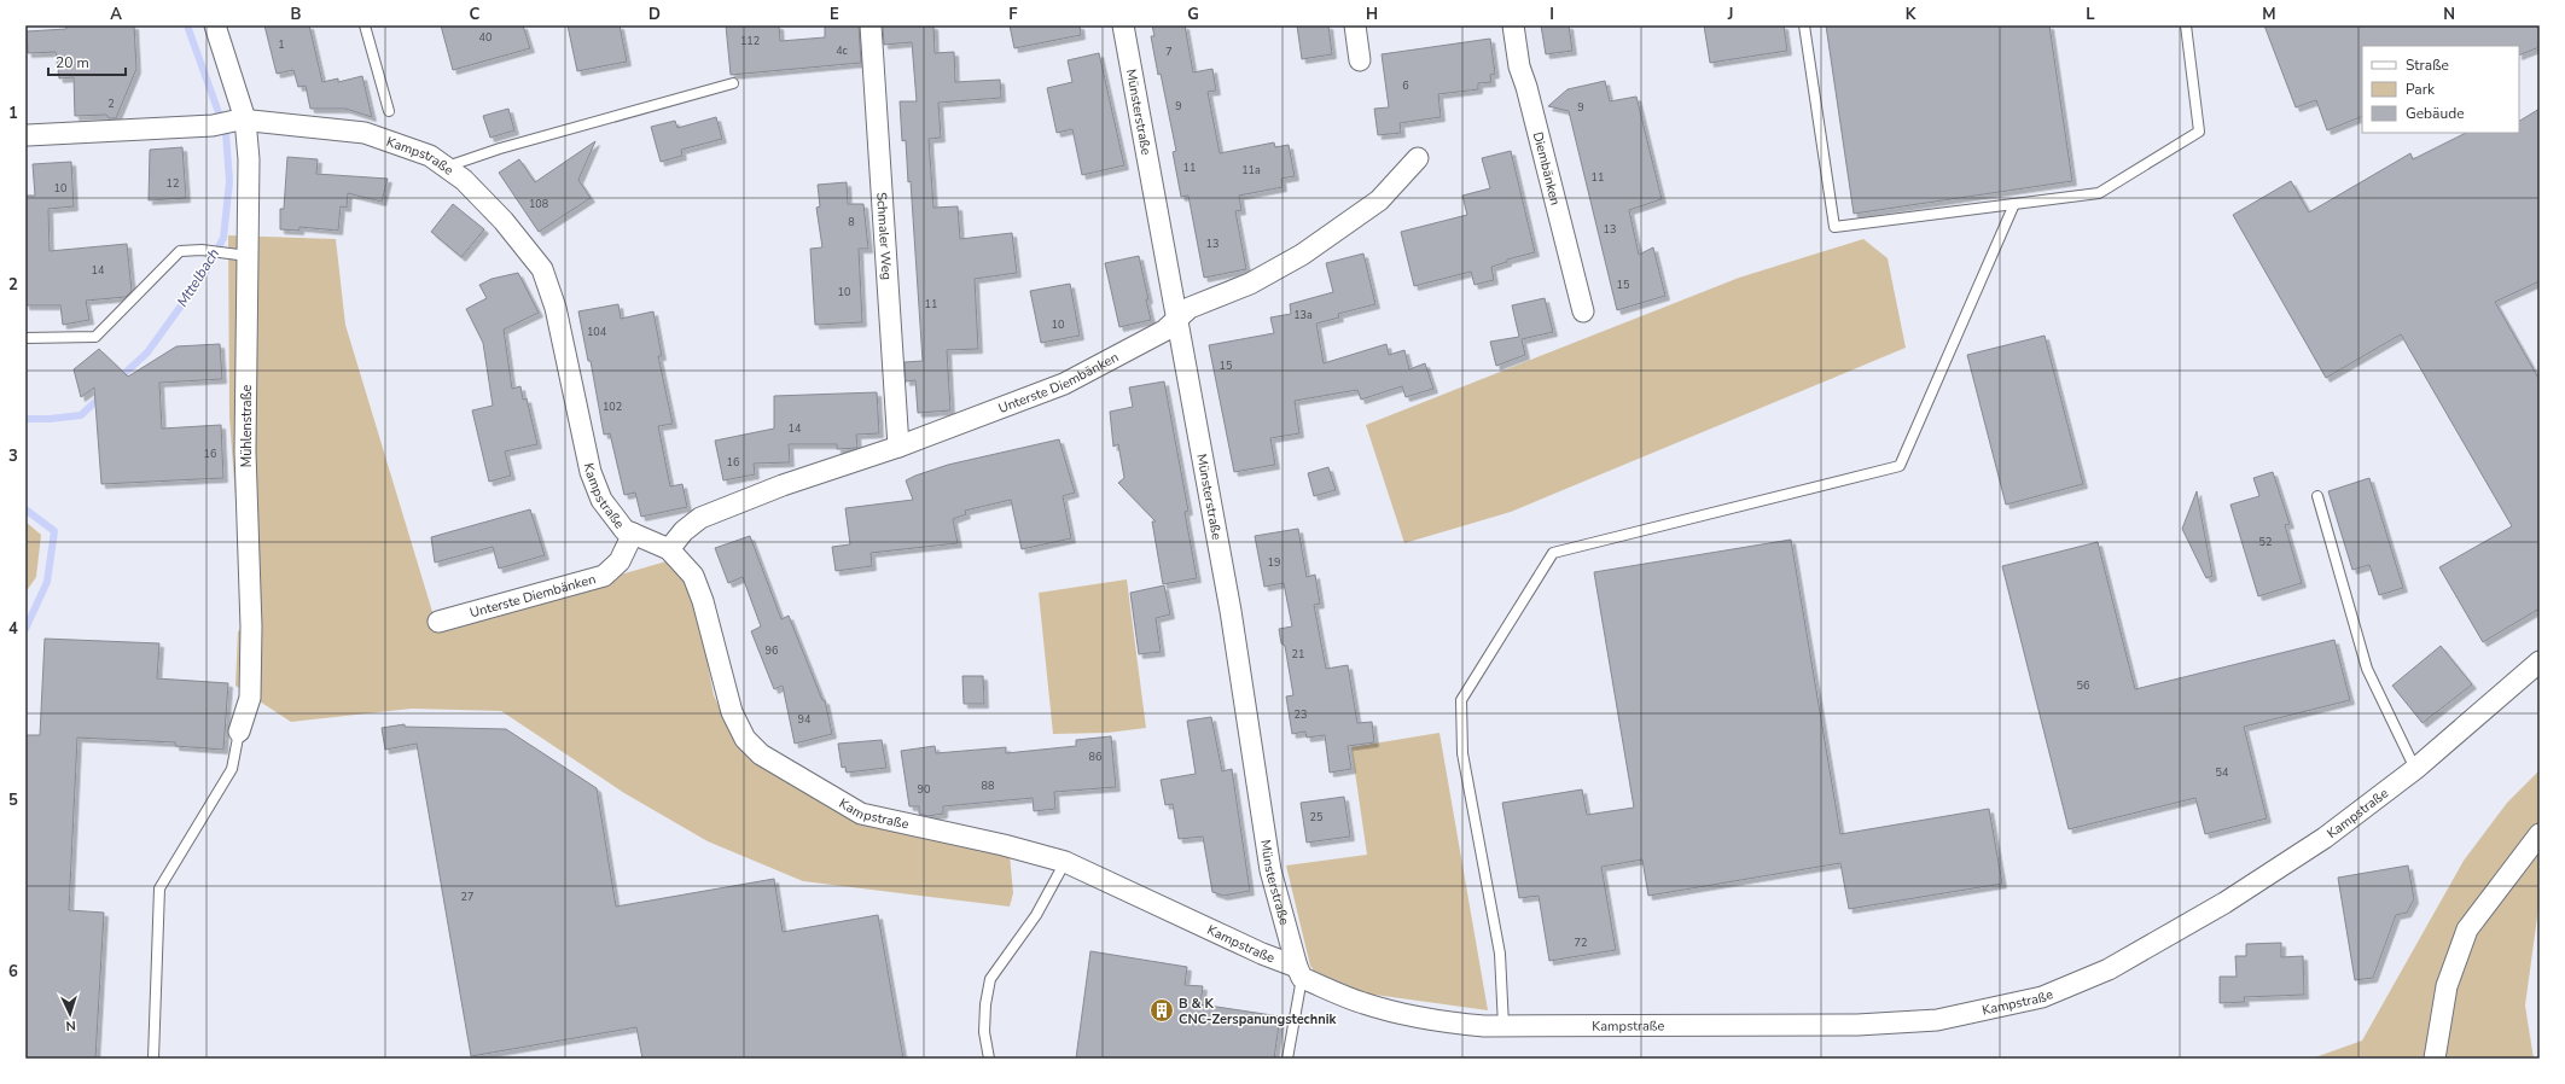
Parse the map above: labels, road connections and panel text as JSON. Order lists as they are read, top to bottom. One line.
{"streets":{"street":["Münsterstraße","Kampstraße","Diembänken","Schmaler Weg","Unterste Diembänken","Mühlenstraße"]},"crossings":[["Münsterstraße","Kampstraße"],["Münsterstraße","Unterste Diembänken"],["Kampstraße","Unterste Diembänken"],["Kampstraße","Mühlenstraße"],["Schmaler Weg","Unterste Diembänken"]],"water":["Mttelbach"],"places":{"building":["B & K CNC-Zerspanungstechnik"]},"house_numbers":["40","112","1","4c","7","6","2","9","9","11","11a","11","12","10","108","8","13","13","14","15","10","11","13a","10","104","15","102","14","16","16","52","19","96","21","56","23","94","86","54","88","90","25","27","72"],"legend":["Straße","Park","Gebäude"],"scale_bar":"20 m","north":"bottom","grid":{"columns":["A","B","C","D","E","F","G","H","I","J","K","L","M","N"],"rows":["1","2","3","4","5","6"]}}
